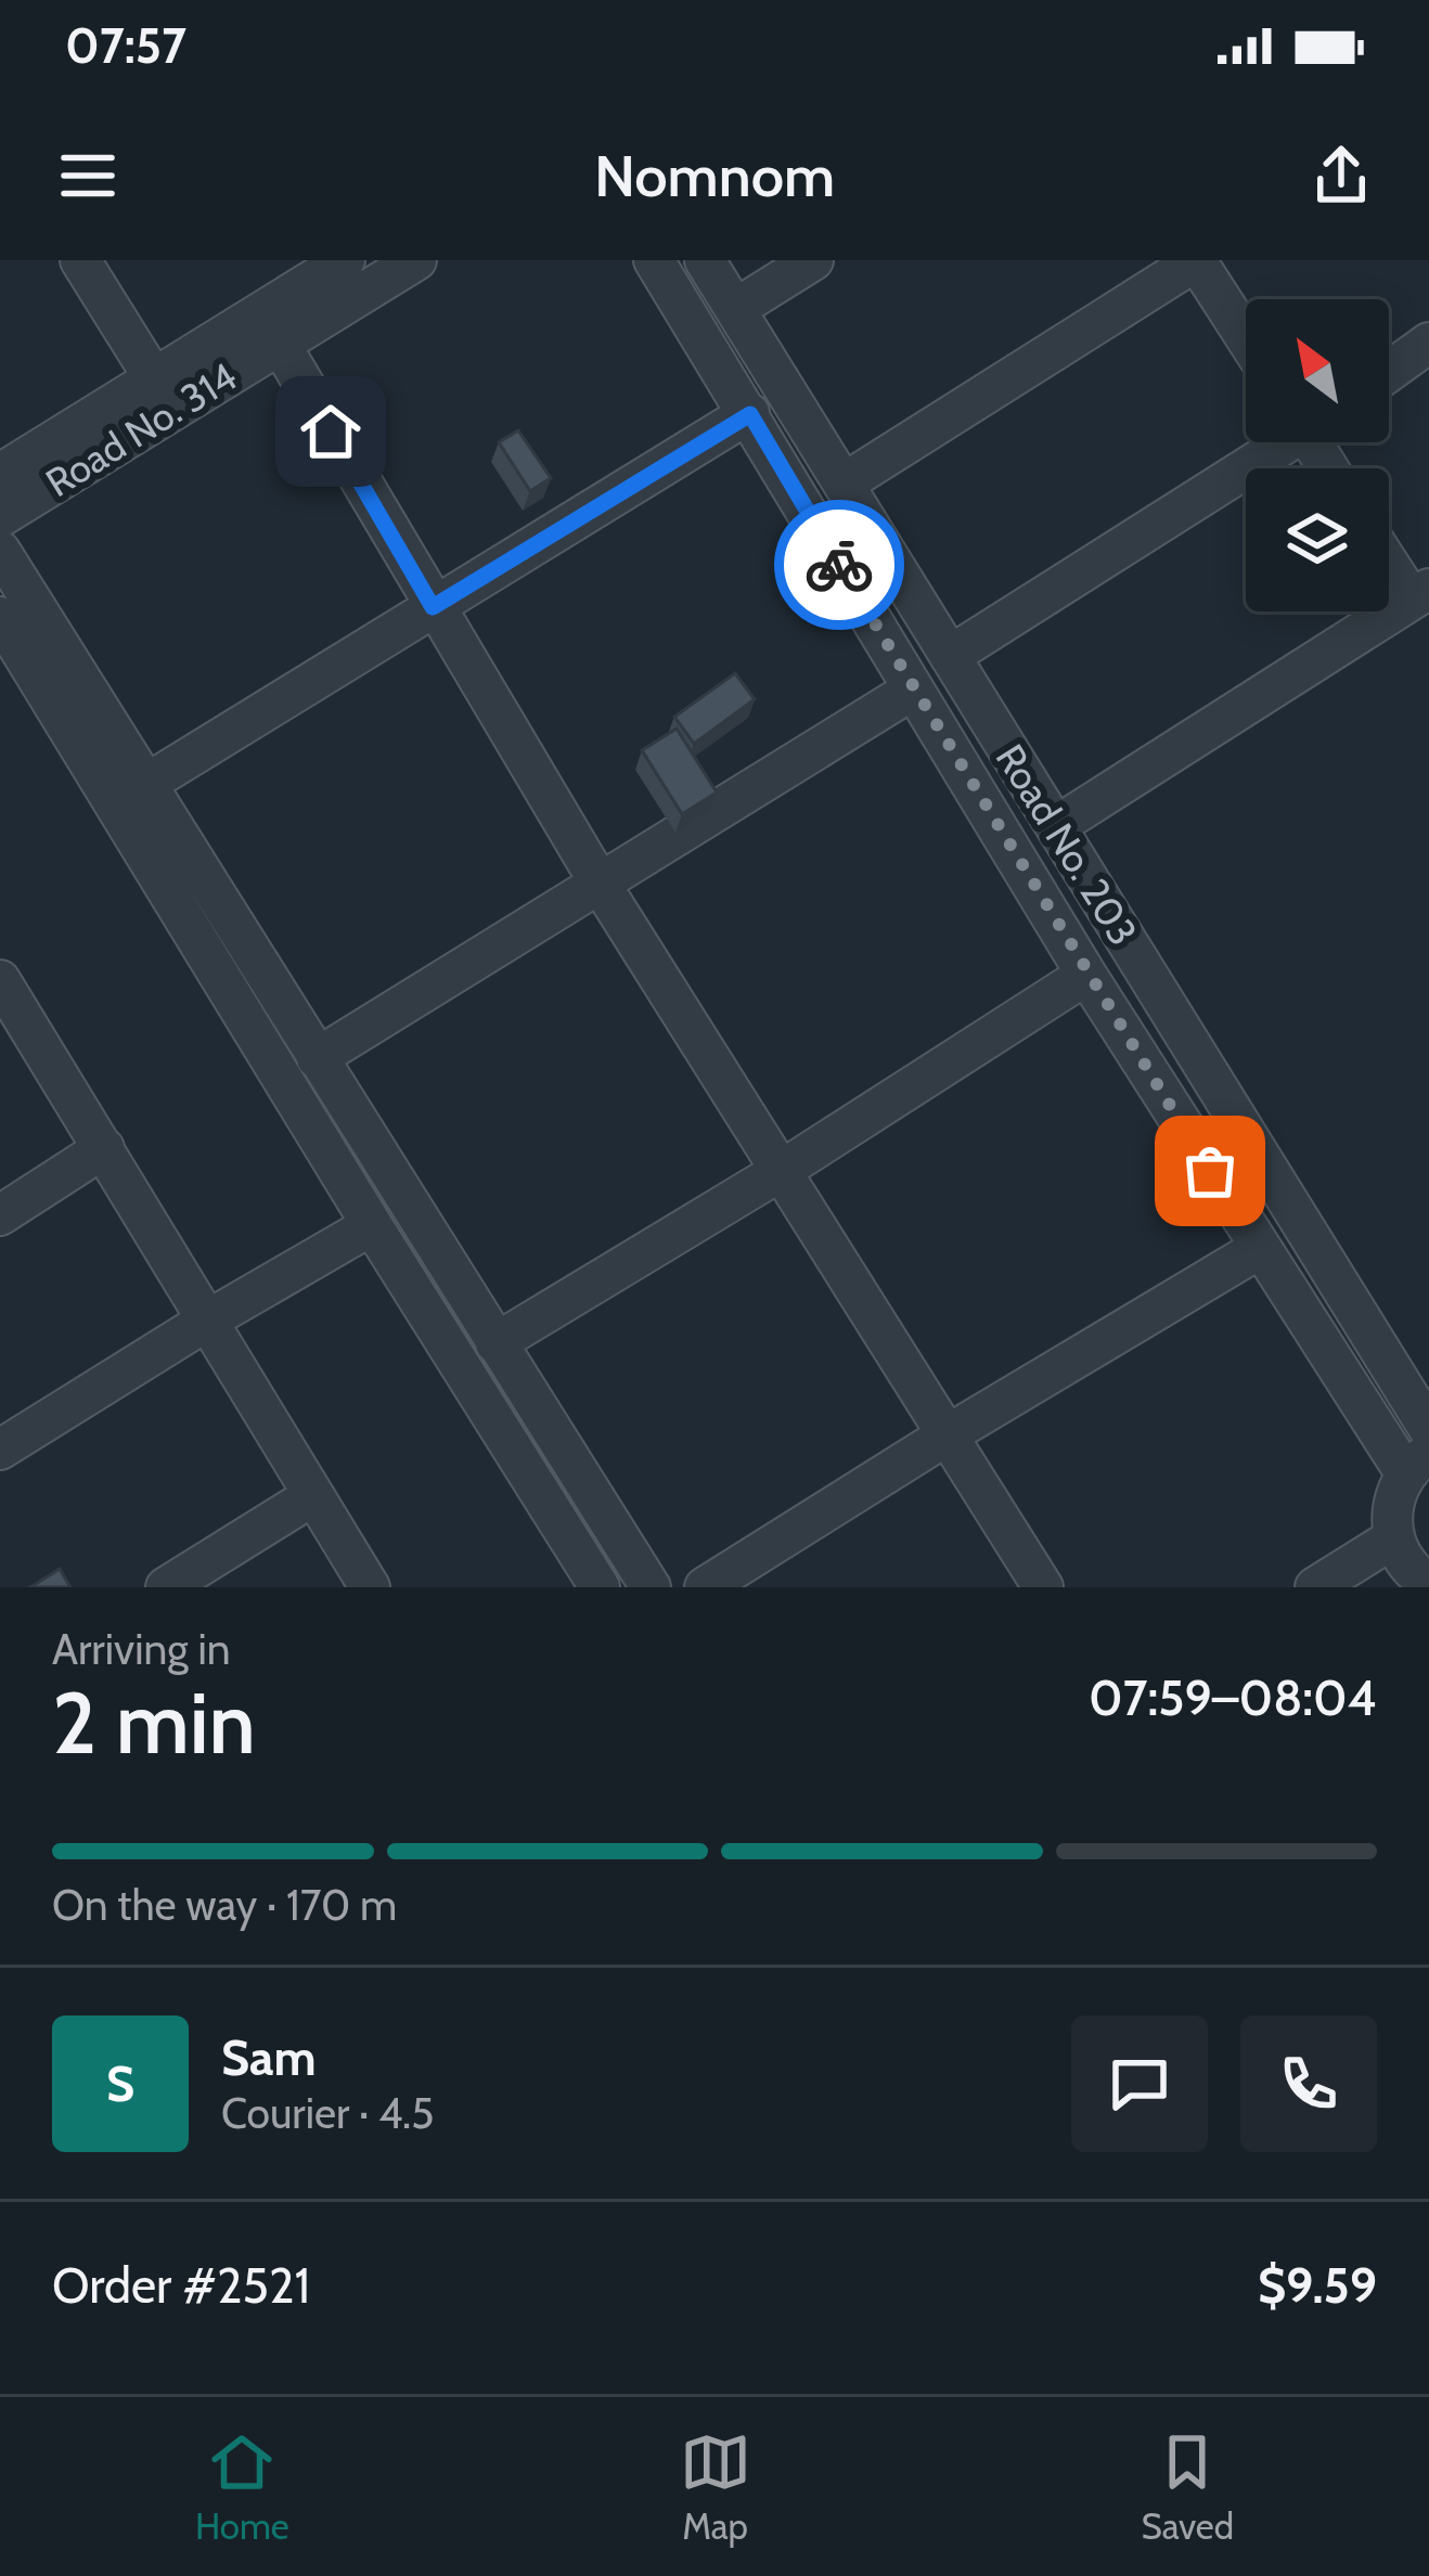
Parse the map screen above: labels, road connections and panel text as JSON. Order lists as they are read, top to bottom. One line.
{"streets":{"street":["Road No. 314","Road No. 203"]},"north":"top left","page":{"status":"07:57","header":"Nomnom","heading":["2 min","Arriving in","07:59–08:04"],"panel":["Sam","Courier · 4.5","Order #2521","$9.59"],"bar":"On the way · 170 m","round":"S","tabs":["Home","Map","Saved"]}}
